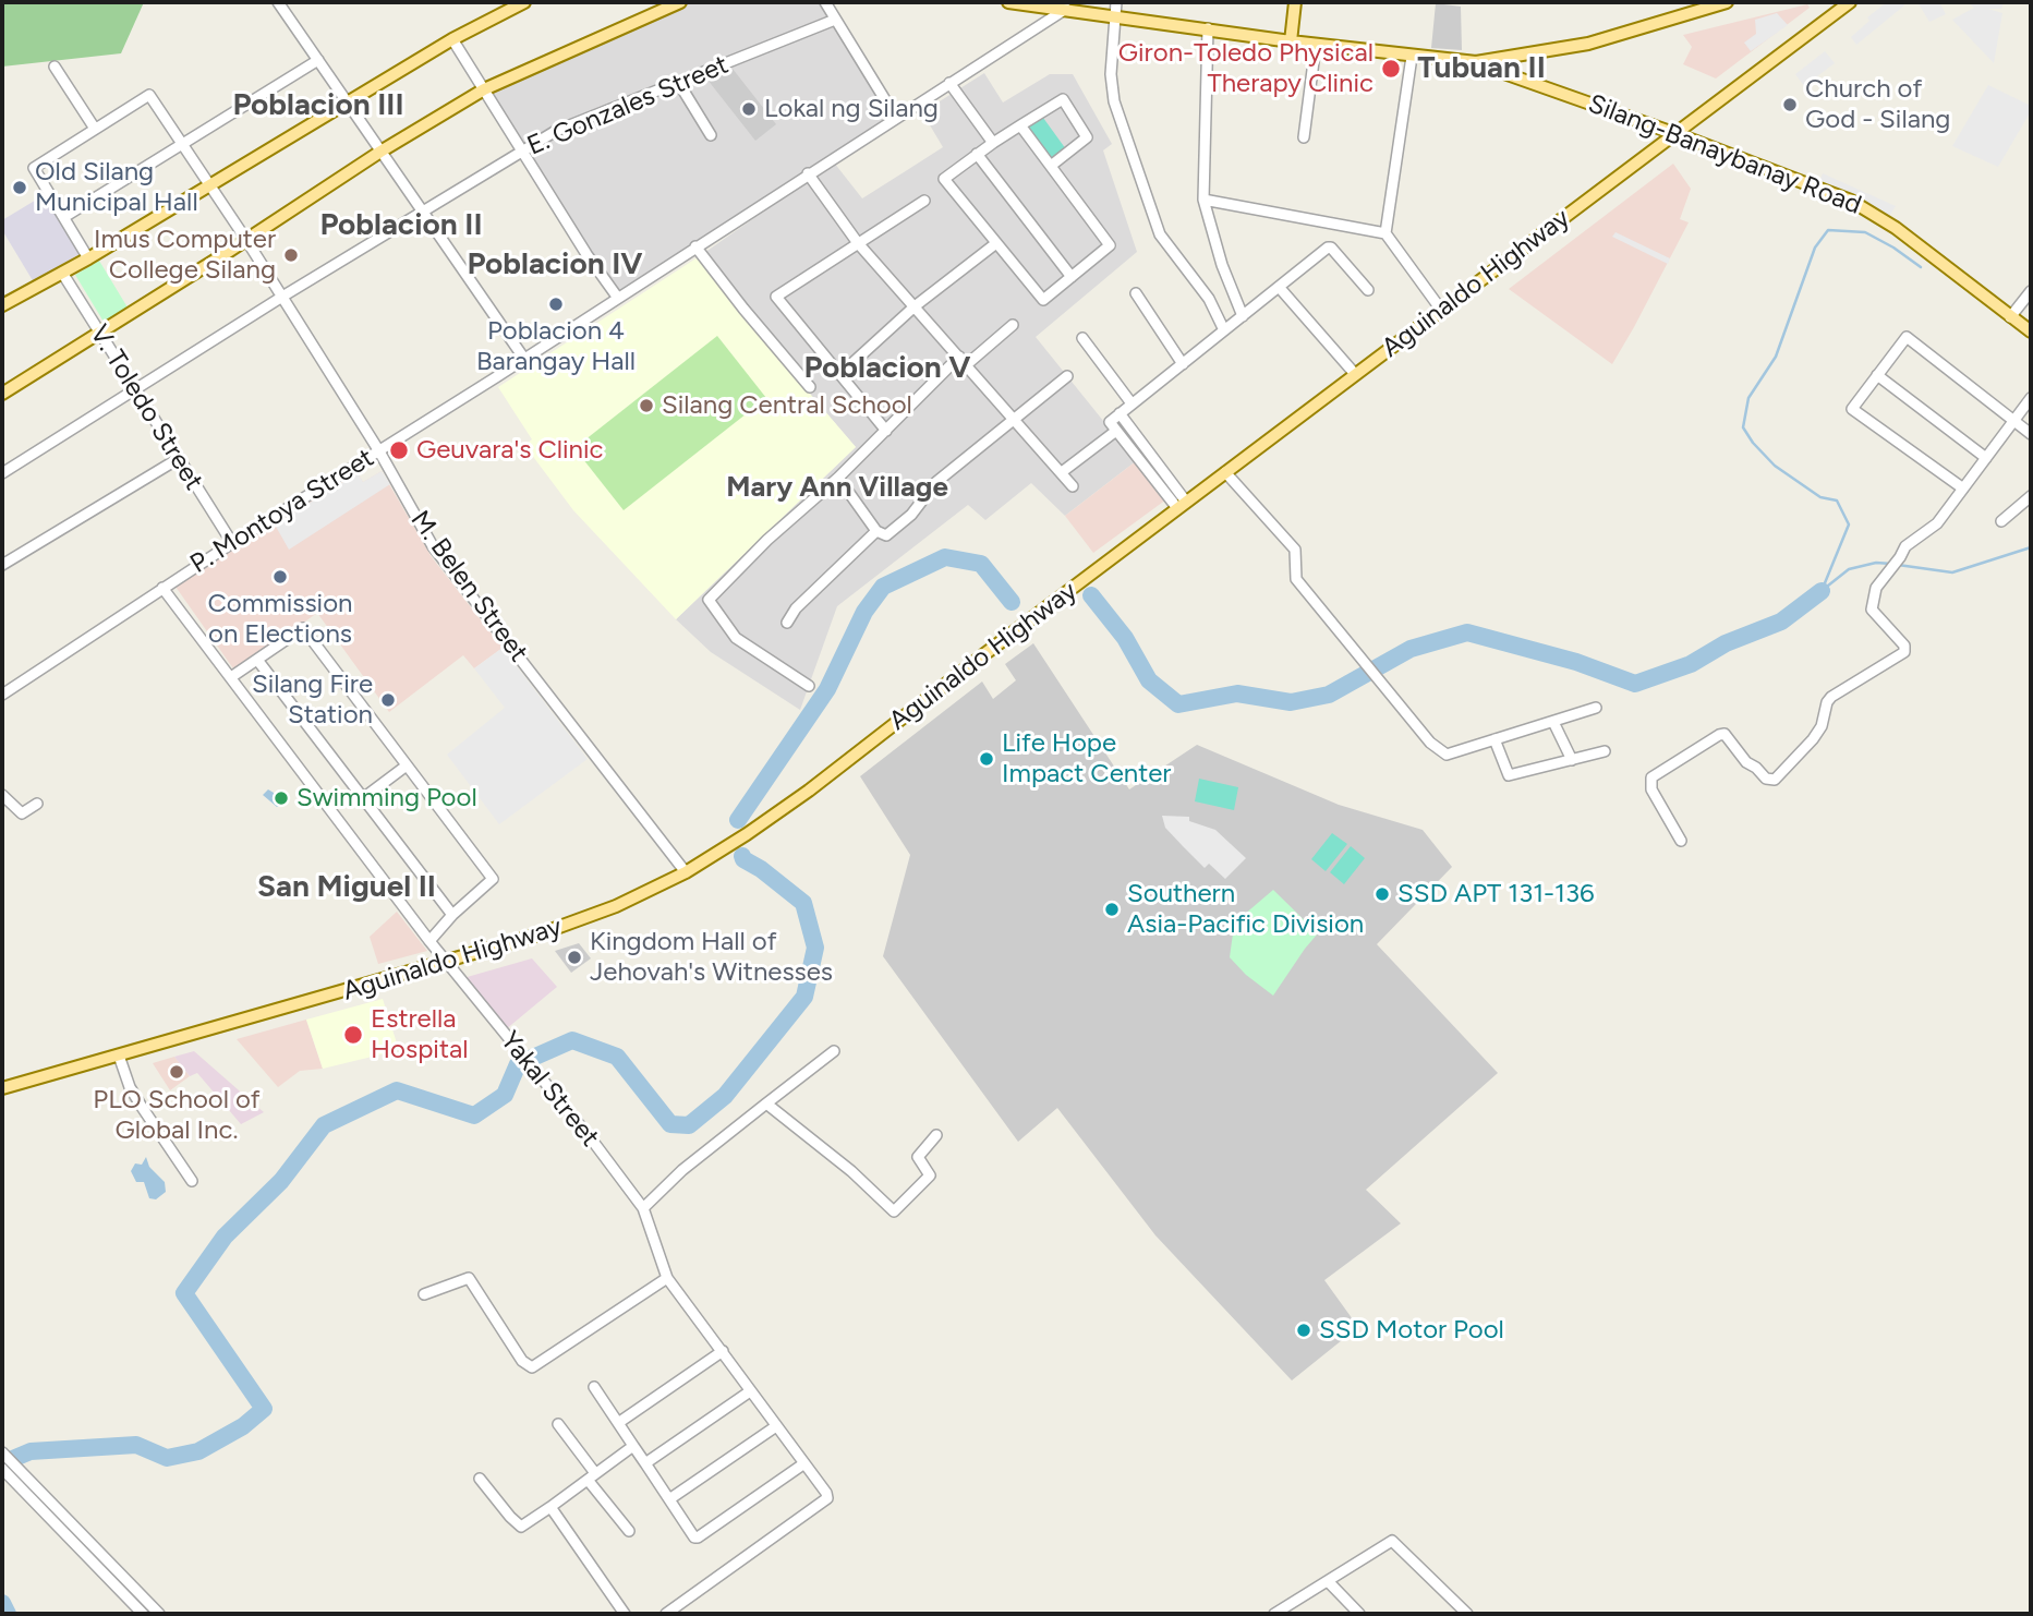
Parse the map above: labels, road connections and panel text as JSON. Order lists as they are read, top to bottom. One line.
{"streets":{"main road":["Silang-Banaybanay Road","Aguinaldo Highway"],"street":["E. Gonzales Street","V. Toledo Street","P. Montoya Street","M. Belen Street","Yakal Street"]},"crossings":[["E. Gonzales Street","V. Toledo Street"],["E. Gonzales Street","M. Belen Street"],["Silang-Banaybanay Road","Aguinaldo Highway"],["Aguinaldo Highway","M. Belen Street"],["Aguinaldo Highway","Yakal Street"],["V. Toledo Street","P. Montoya Street"],["P. Montoya Street","M. Belen Street"],["P. Montoya Street","Yakal Street"]],"districts":["Tubuan II","Poblacion III","Poblacion II","Poblacion IV","Poblacion V","Mary Ann Village","San Miguel II"],"places":["Giron-Toledo Physical Therapy Clinic","Church of God - Silang","Lokal ng Silang","Old Silang Municipal Hall","Imus Computer College Silang","Poblacion 4 Barangay Hall","Silang Central School","Geuvara's Clinic","Commission on Elections","Silang Fire Station","Life Hope Impact Center","Swimming Pool","SSD APT 131-136","Southern Asia-Pacific Division","Kingdom Hall of Jehovah's Witnesses","Estrella Hospital","PLO School of Global Inc.","SSD Motor Pool"]}
